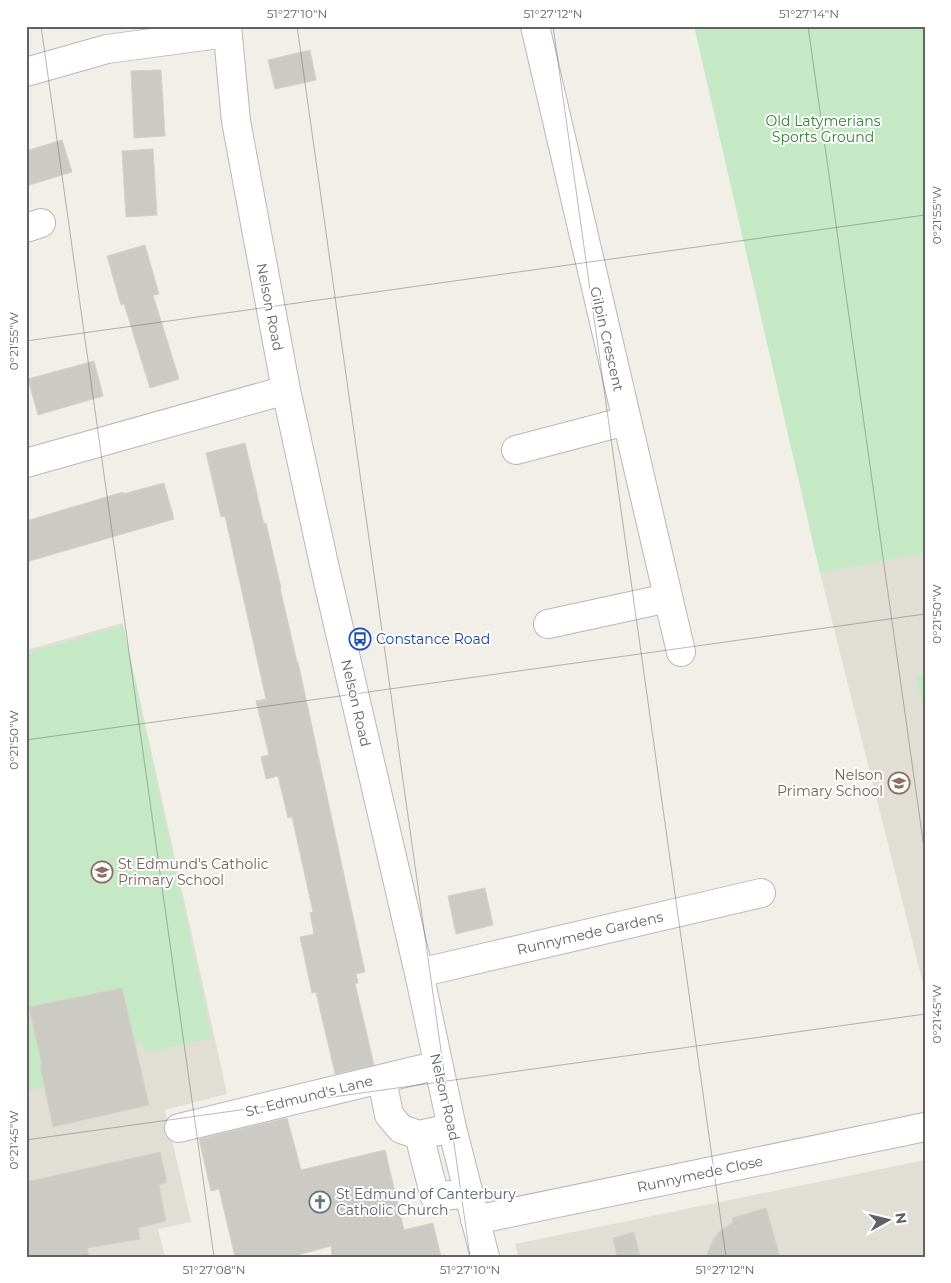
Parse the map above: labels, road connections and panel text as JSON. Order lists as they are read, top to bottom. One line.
{"streets":{"street":["Nelson Road","Gilpin Crescent","Runnymede Gardens","St. Edmund's Lane","Runnymede Close"]},"crossings":[["Nelson Road","Runnymede Gardens"],["Nelson Road","St. Edmund's Lane"],["Nelson Road","Runnymede Close"]],"parks":["Old Latymerians Sports Ground"],"places":{"bus stop":["Constance Road"],"school or university":["Nelson Primary School","St Edmund's Catholic Primary School"],"church":["St Edmund of Canterbury Catholic Church"]},"north":"right","coordinates":["51°27'10\"N","51°27'12\"N","51°27'14\"N","0°21'55\"W","0°21'50\"W","0°21'45\"W","51°27'08\"N"]}
